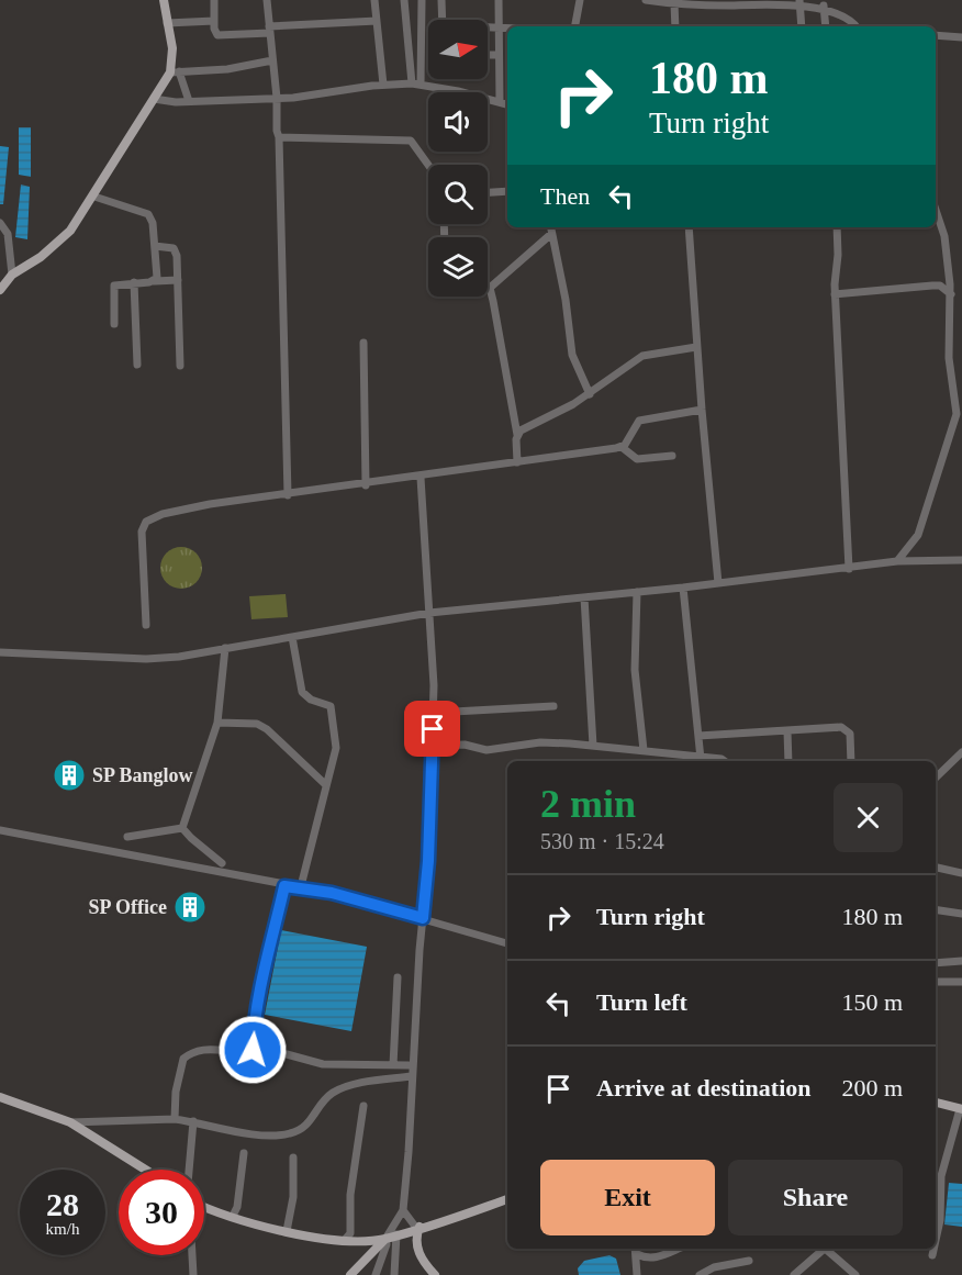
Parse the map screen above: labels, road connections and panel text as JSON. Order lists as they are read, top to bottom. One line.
{"places":{"building":["SP Banglow","SP Office"]},"north":"right","page":{"turn":["180 m","Turn right"],"then":"Then","heading":["2 min","530 m · 15:24"],"list":[{"name":"Turn right","value":"180 m"},{"name":"Turn left","value":"150 m"},{"name":"Arrive at destination","value":"200 m"}],"buttons":["Exit","Share"],"speed":"28 km/h","limit":"30"}}
